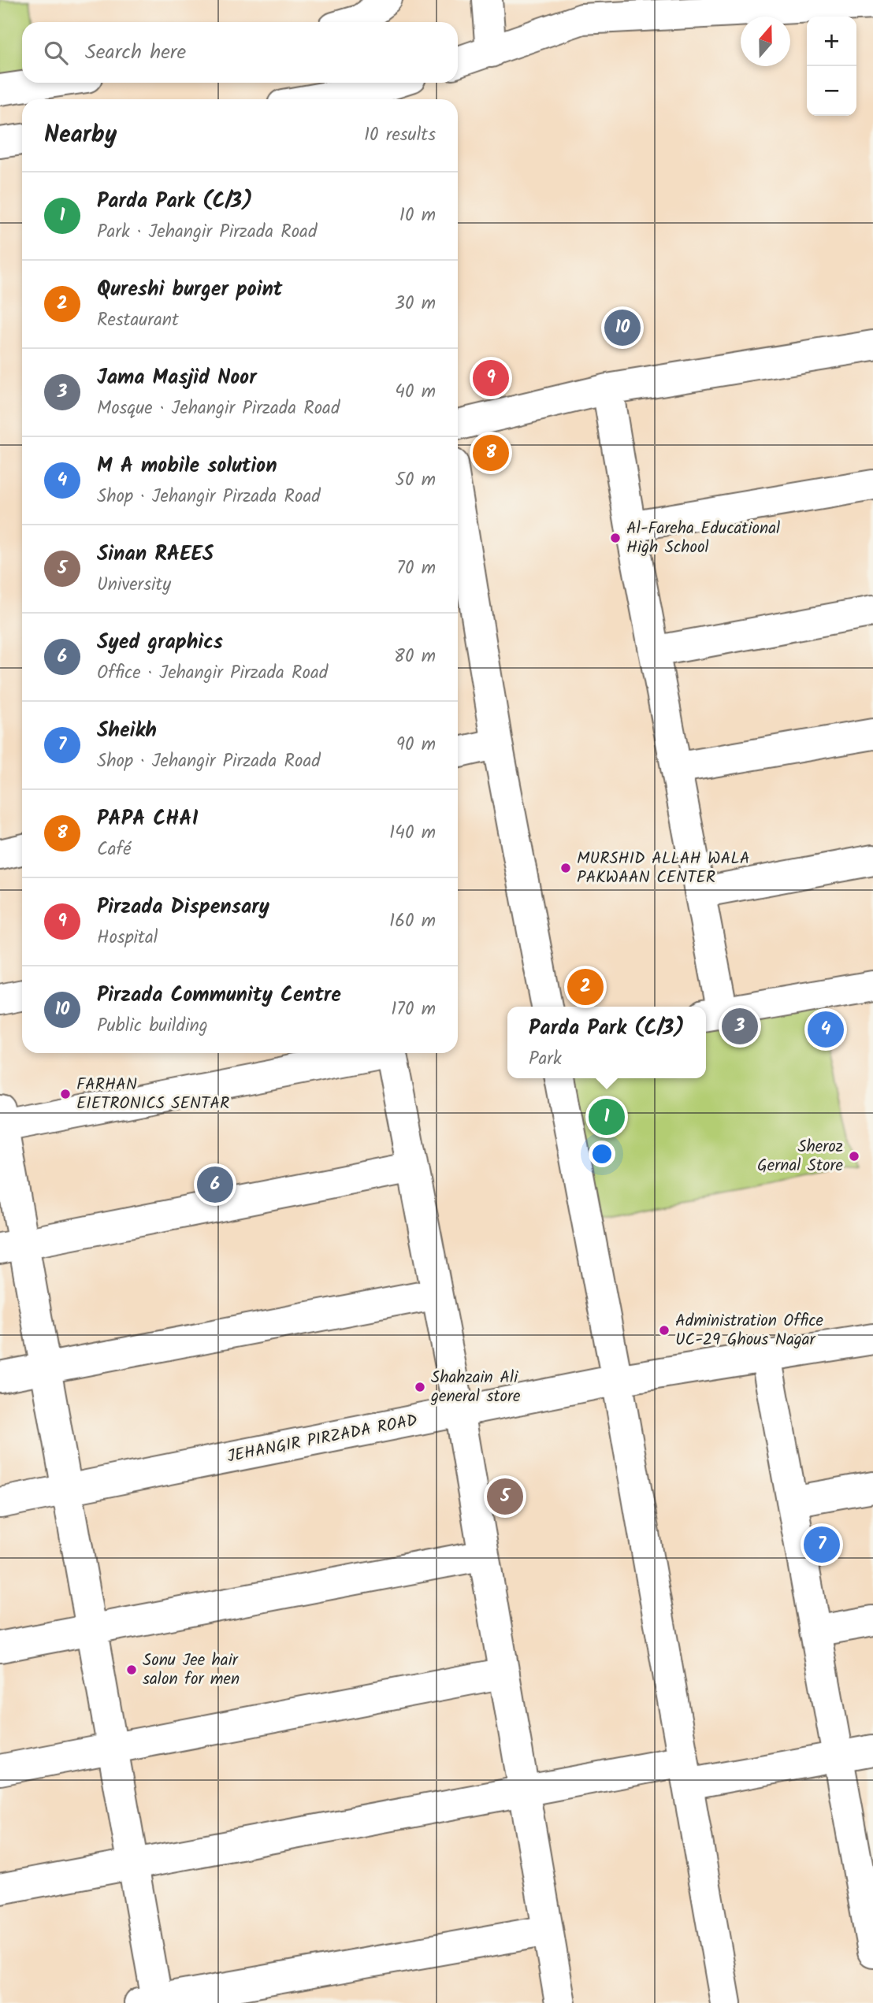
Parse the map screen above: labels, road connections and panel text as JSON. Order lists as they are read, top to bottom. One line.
{"streets":{"street":["JEHANGIR PIRZADA ROAD"]},"places":["Al-Fareha Educational High School","MURSHID ALLAH WALA PAKWAAN CENTER","FARHAN EIETRONICS SENTAR","Sheroz Gernal Store","Administration Office UC-29 Ghous Nagar","Shahzain Ali general store","Sonu Jee hair salon for men"],"north":"top","page":{"map_buttons":["+","−"],"search":"Search here","heading":["Nearby","10 results"],"list":[{"mark":"1","name":"Parda Park (C/3)","note":"Park · Jehangir Pirzada Road","value":"10 m"},{"mark":"2","name":"Qureshi burger point","note":"Restaurant","value":"30 m"},{"mark":"3","name":"Jama Masjid Noor","note":"Mosque · Jehangir Pirzada Road","value":"40 m"},{"mark":"4","name":"M A mobile solution","note":"Shop · Jehangir Pirzada Road","value":"50 m"},{"mark":"5","name":"Sinan RAEES","note":"University","value":"70 m"},{"mark":"6","name":"Syed graphics","note":"Office · Jehangir Pirzada Road","value":"80 m"},{"mark":"7","name":"Sheikh","note":"Shop · Jehangir Pirzada Road","value":"90 m"},{"mark":"8","name":"PAPA CHAI","note":"Café","value":"140 m"},{"mark":"9","name":"Pirzada Dispensary","note":"Hospital","value":"160 m"},{"mark":"10","name":"Pirzada Community Centre","note":"Public building","value":"170 m"}],"pins":["10","9","8","2","3","4","1","6","5","7"],"popup":["Parda Park (C/3)","Park"]}}
